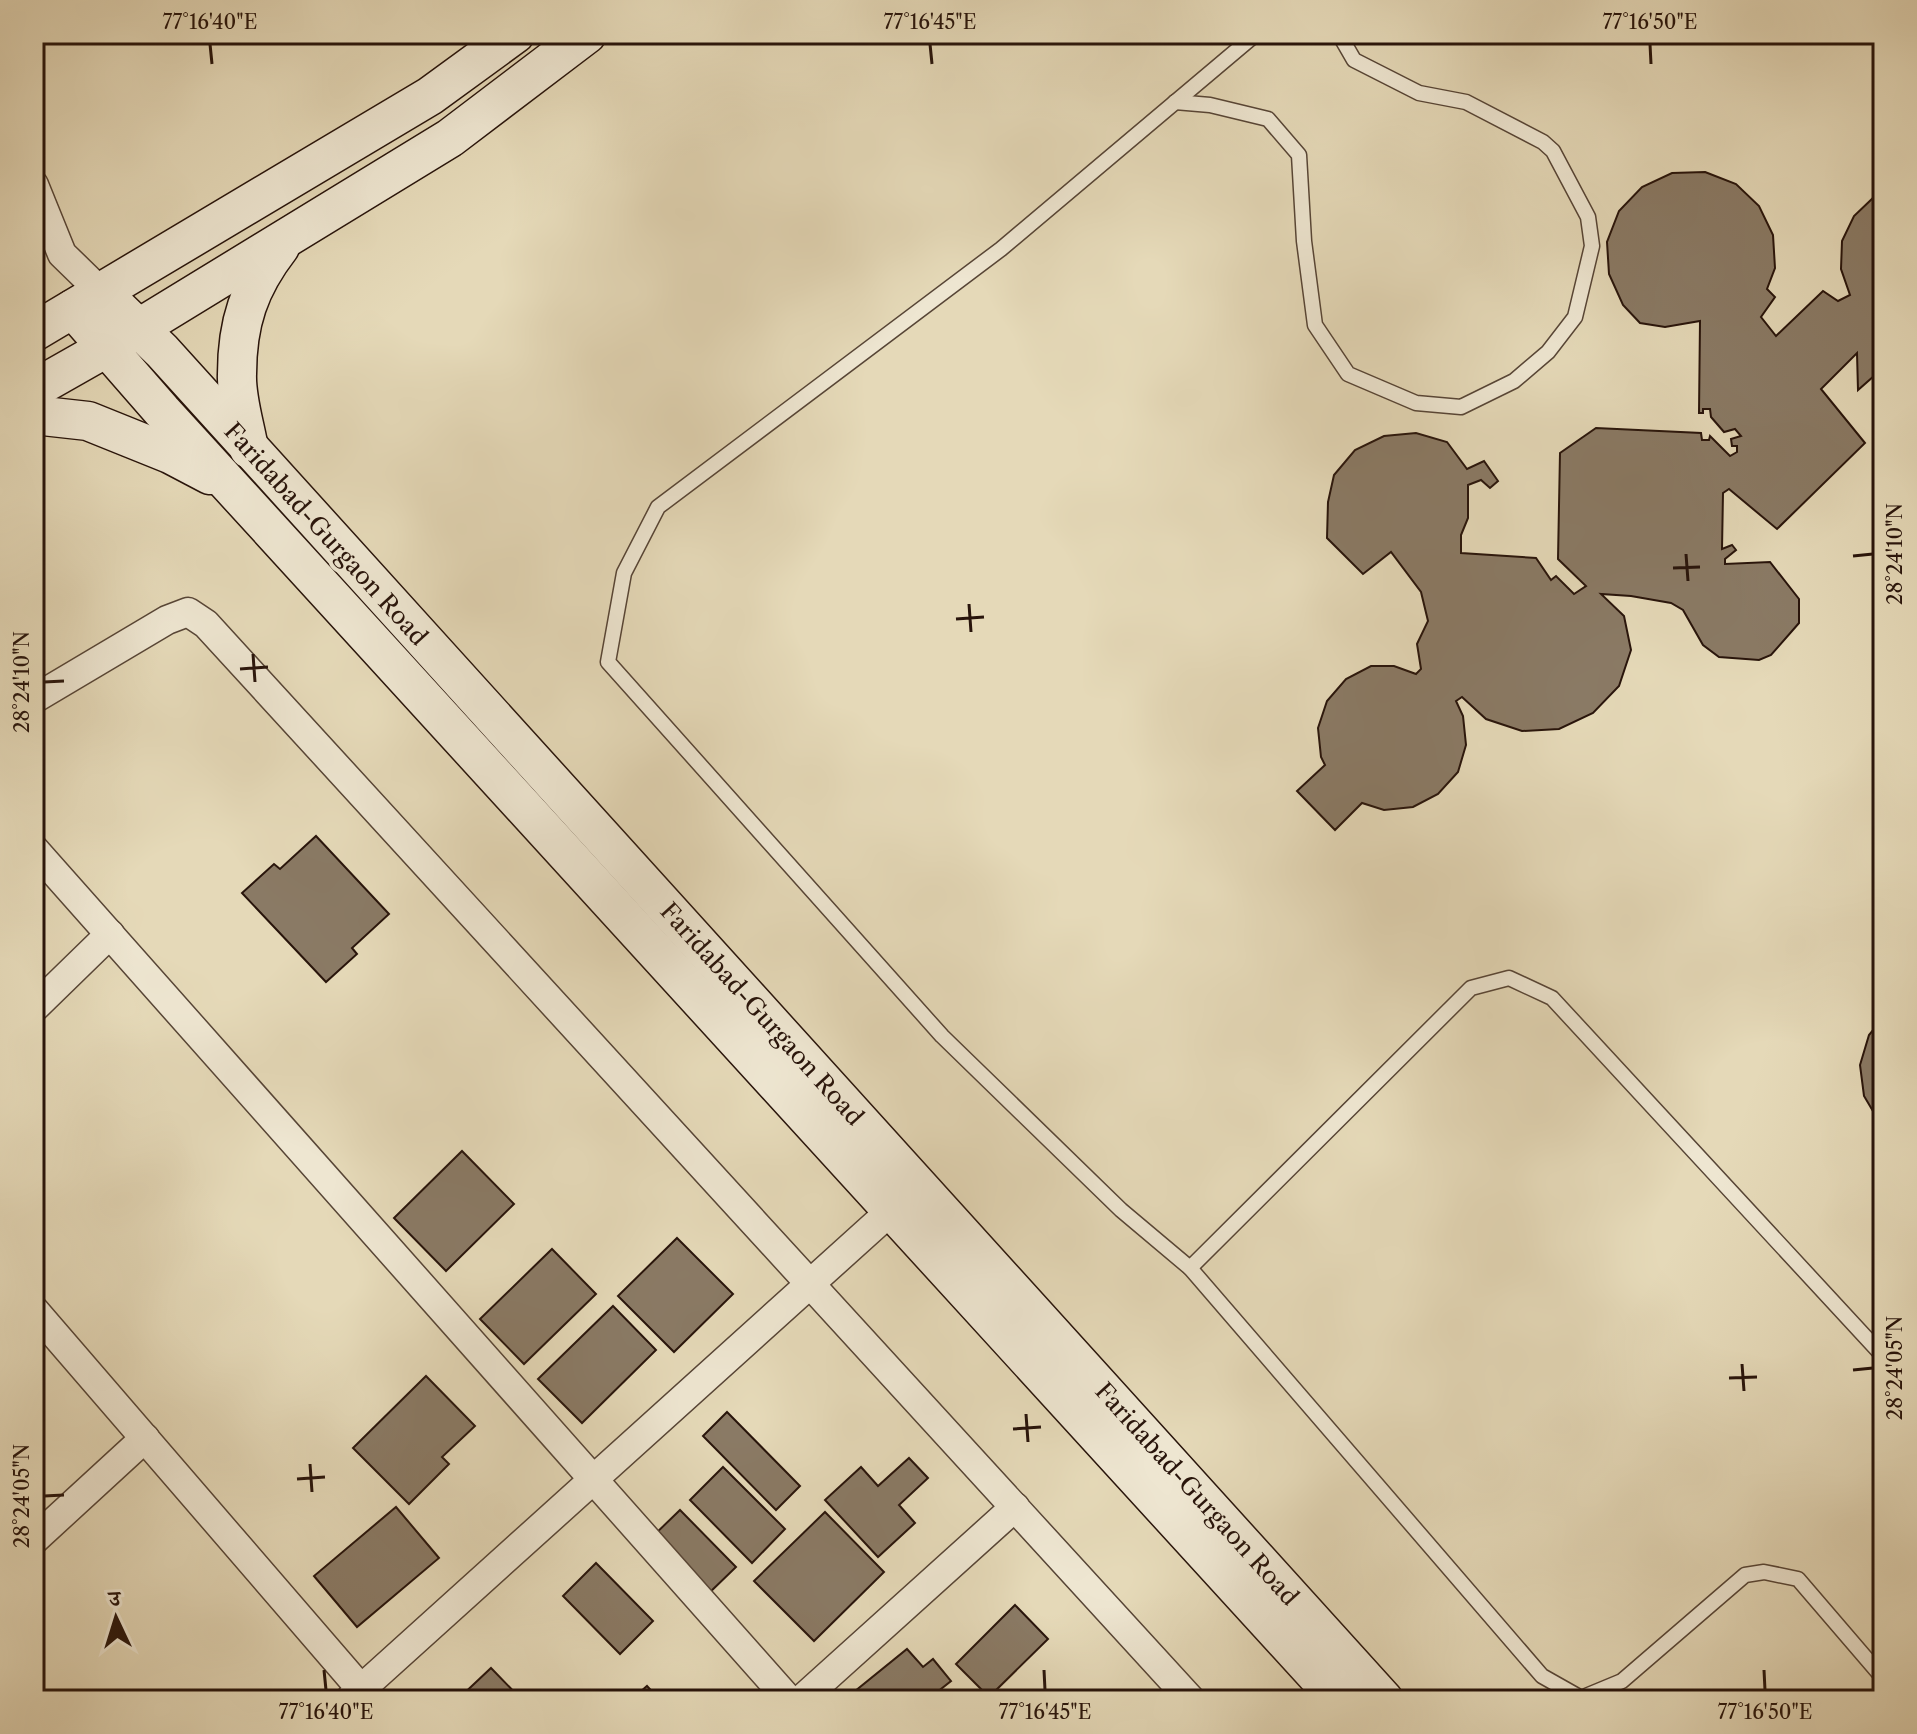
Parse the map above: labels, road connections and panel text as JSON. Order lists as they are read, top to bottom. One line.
{"streets":{"main road":["Faridabad-Gurgaon Road"]},"north":"top","coordinates":["77°16'40\"E","77°16'45\"E","77°16'50\"E","28°24'10\"N","28°24'05\"N"]}
